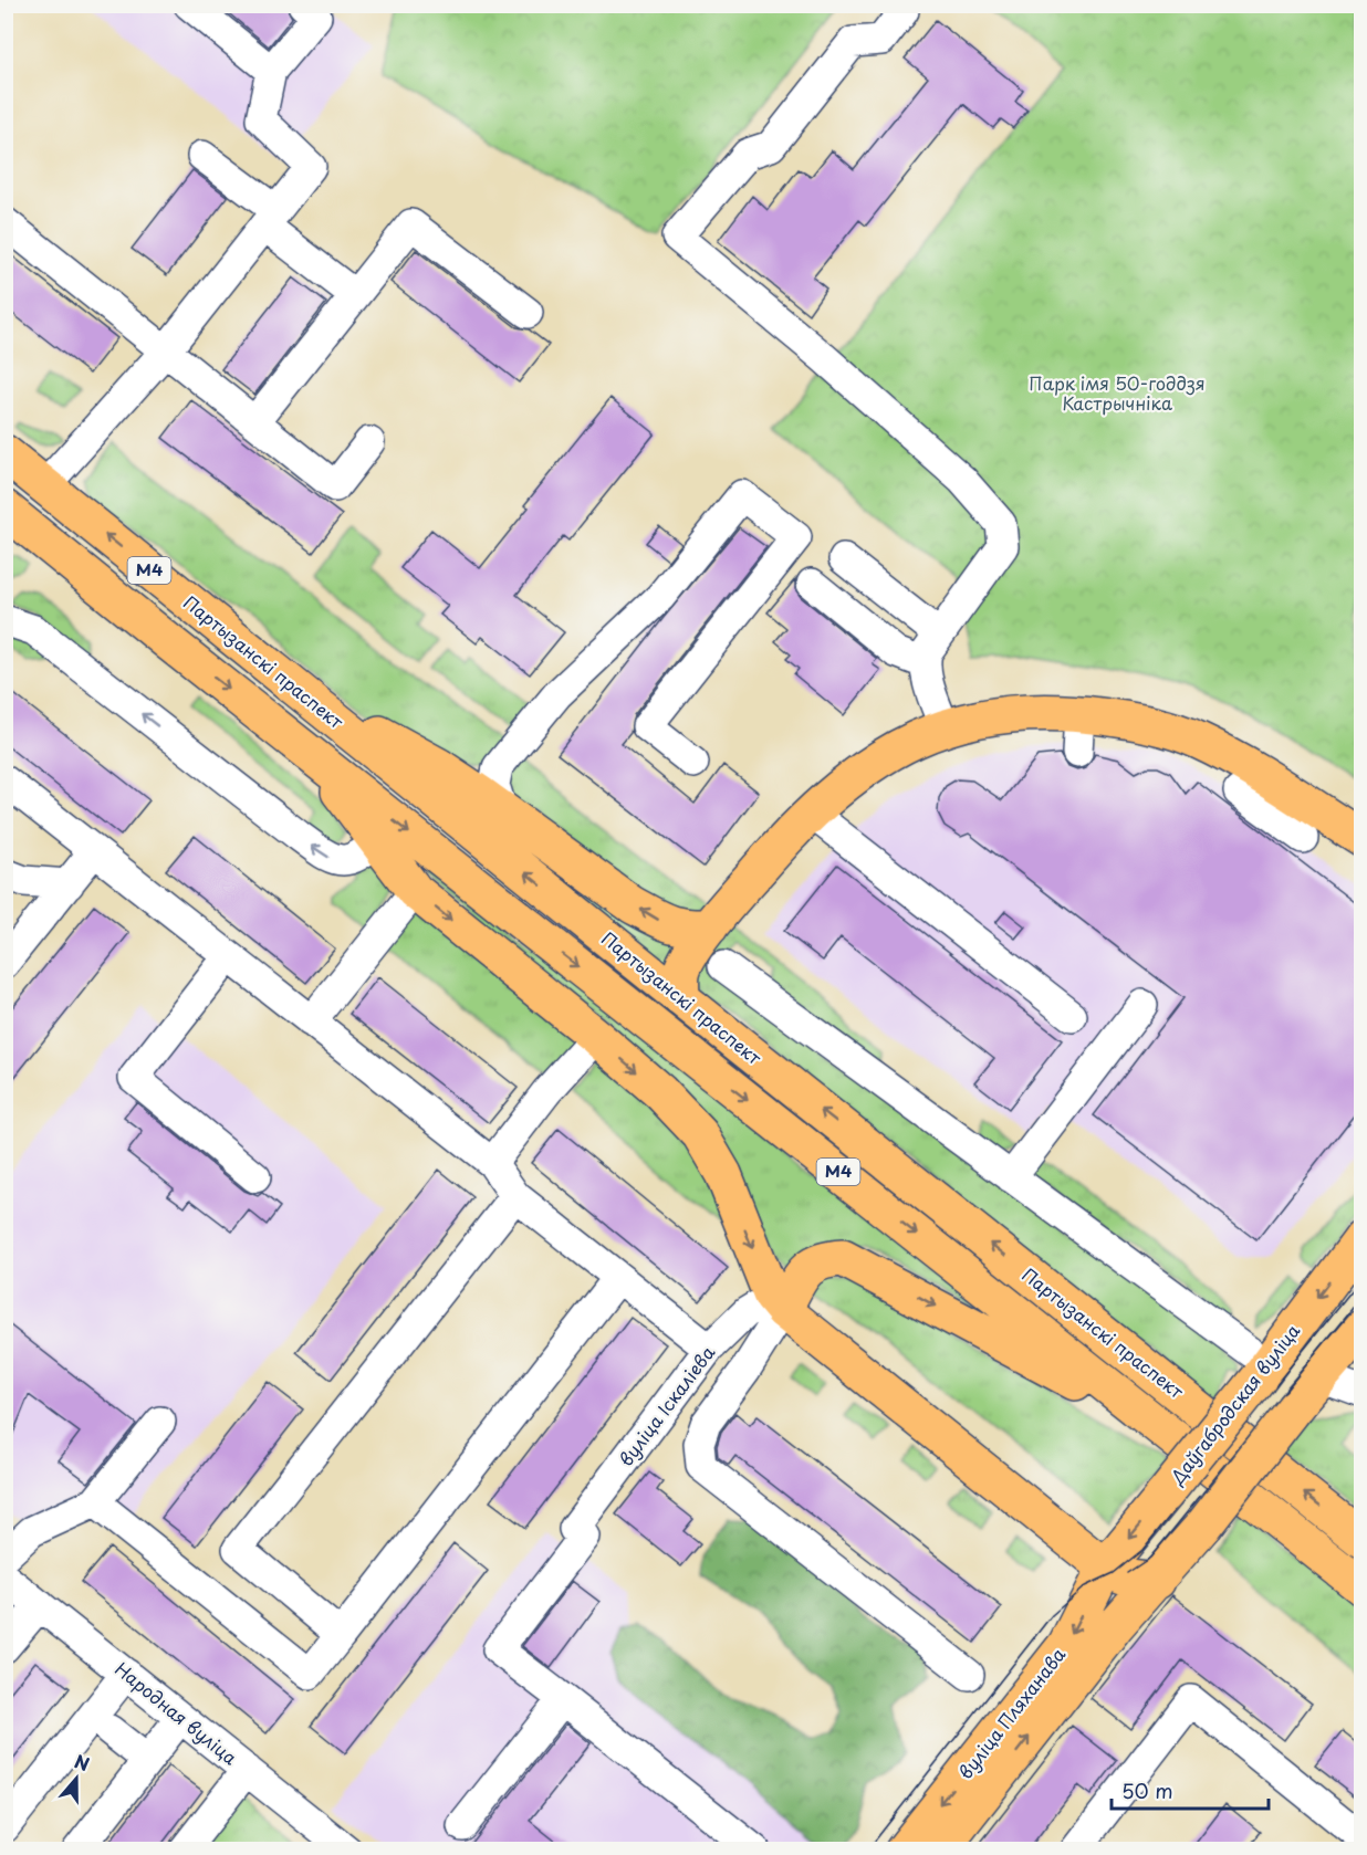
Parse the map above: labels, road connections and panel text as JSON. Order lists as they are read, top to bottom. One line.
{"streets":{"main road":["М4","Партызанскі праспект","Даўгабродская вуліца","вуліца Пляханава"],"street":["вуліца Іскаліева","Народная вуліца"]},"crossings":[["Даўгабродская вуліца","вуліца Пляханава"]],"parks":["Парк імя 50-годдзя Кастрычніка"],"scale_bar":"50 m","north":"top"}
